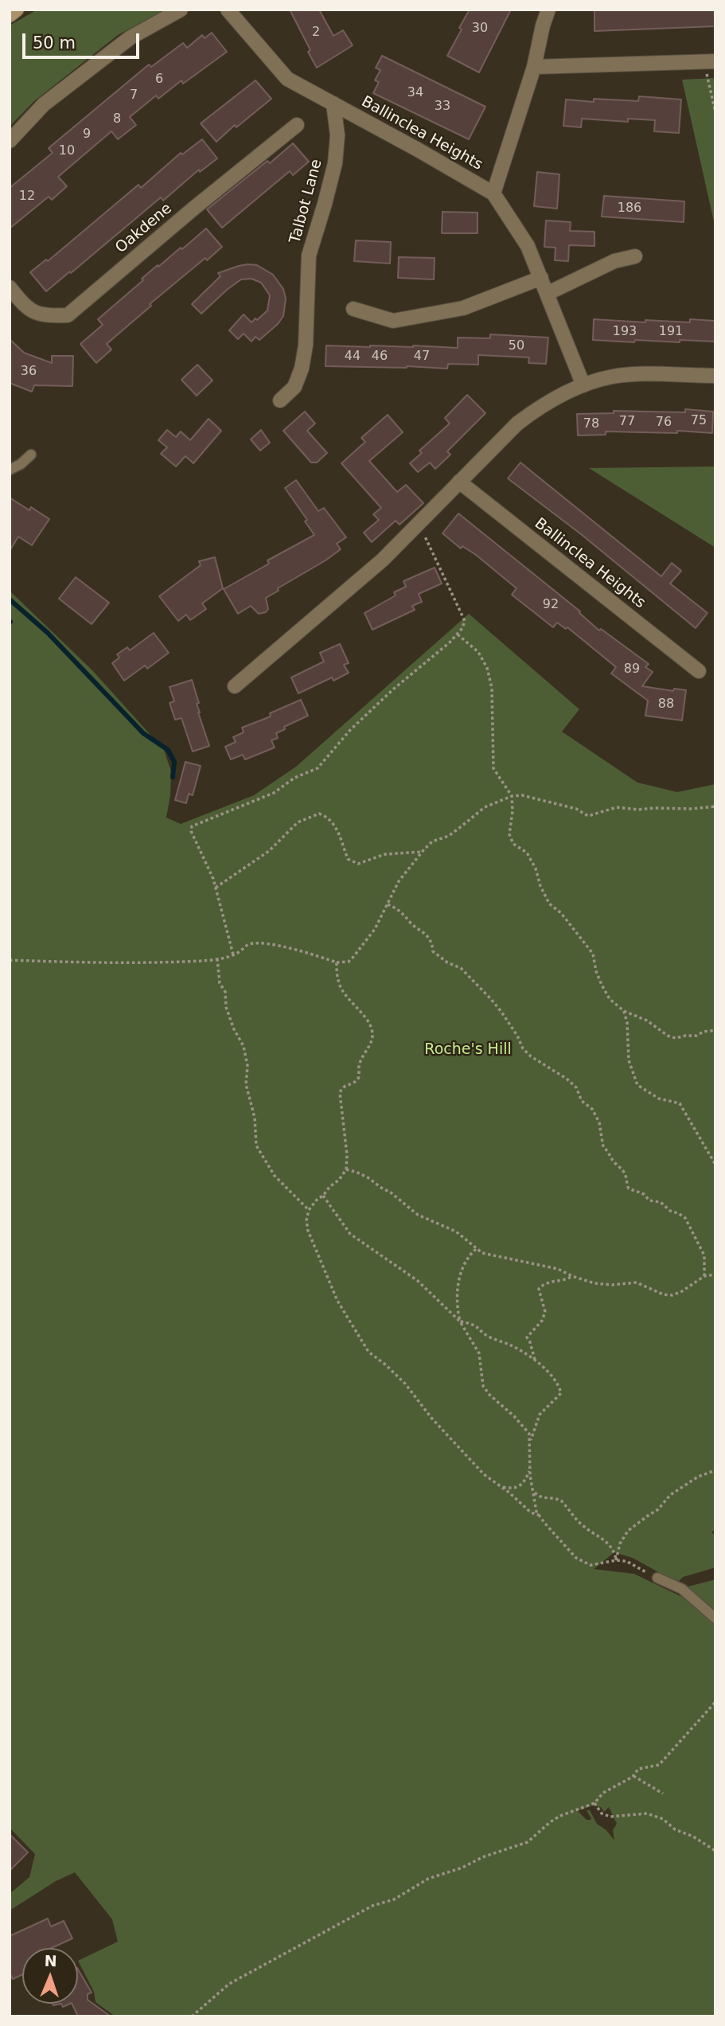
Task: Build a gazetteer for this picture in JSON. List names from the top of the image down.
{
  "streets": {
    "street": ["Ballinclea Heights", "Talbot Lane", "Oakdene"]
  },
  "crossings": [
    ["Ballinclea Heights", "Talbot Lane"]
  ],
  "parks": ["Roche's Hill"],
  "house_numbers": [
    "30",
    "2",
    "6",
    "34",
    "7",
    "33",
    "8",
    "9",
    "10",
    "12",
    "186",
    "193",
    "191",
    "50",
    "44",
    "46",
    "47",
    "36",
    "75",
    "77",
    "76",
    "78",
    "92",
    "89",
    "88"
  ],
  "scale_bar": "50 m",
  "north": "top"
}
